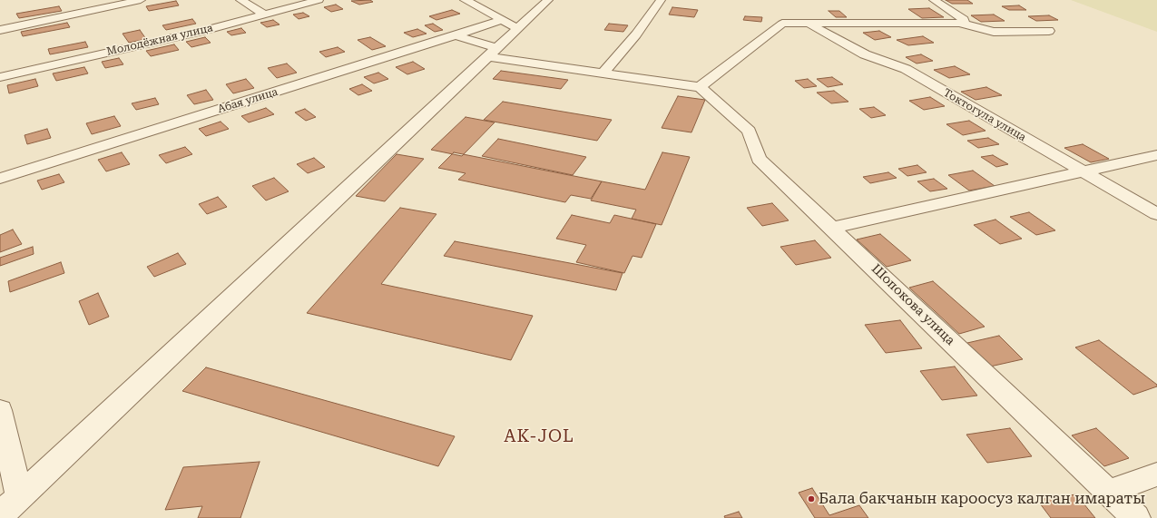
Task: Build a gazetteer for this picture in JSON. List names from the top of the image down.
{
  "streets": {
    "street": [
      "Молодёжная улица",
      "Абая улица",
      "Токтогула улица",
      "Шопокова улица"
    ]
  },
  "districts": ["AK-JOL"],
  "places": ["Бала бакчанын кароосуз калган имараты"]
}
